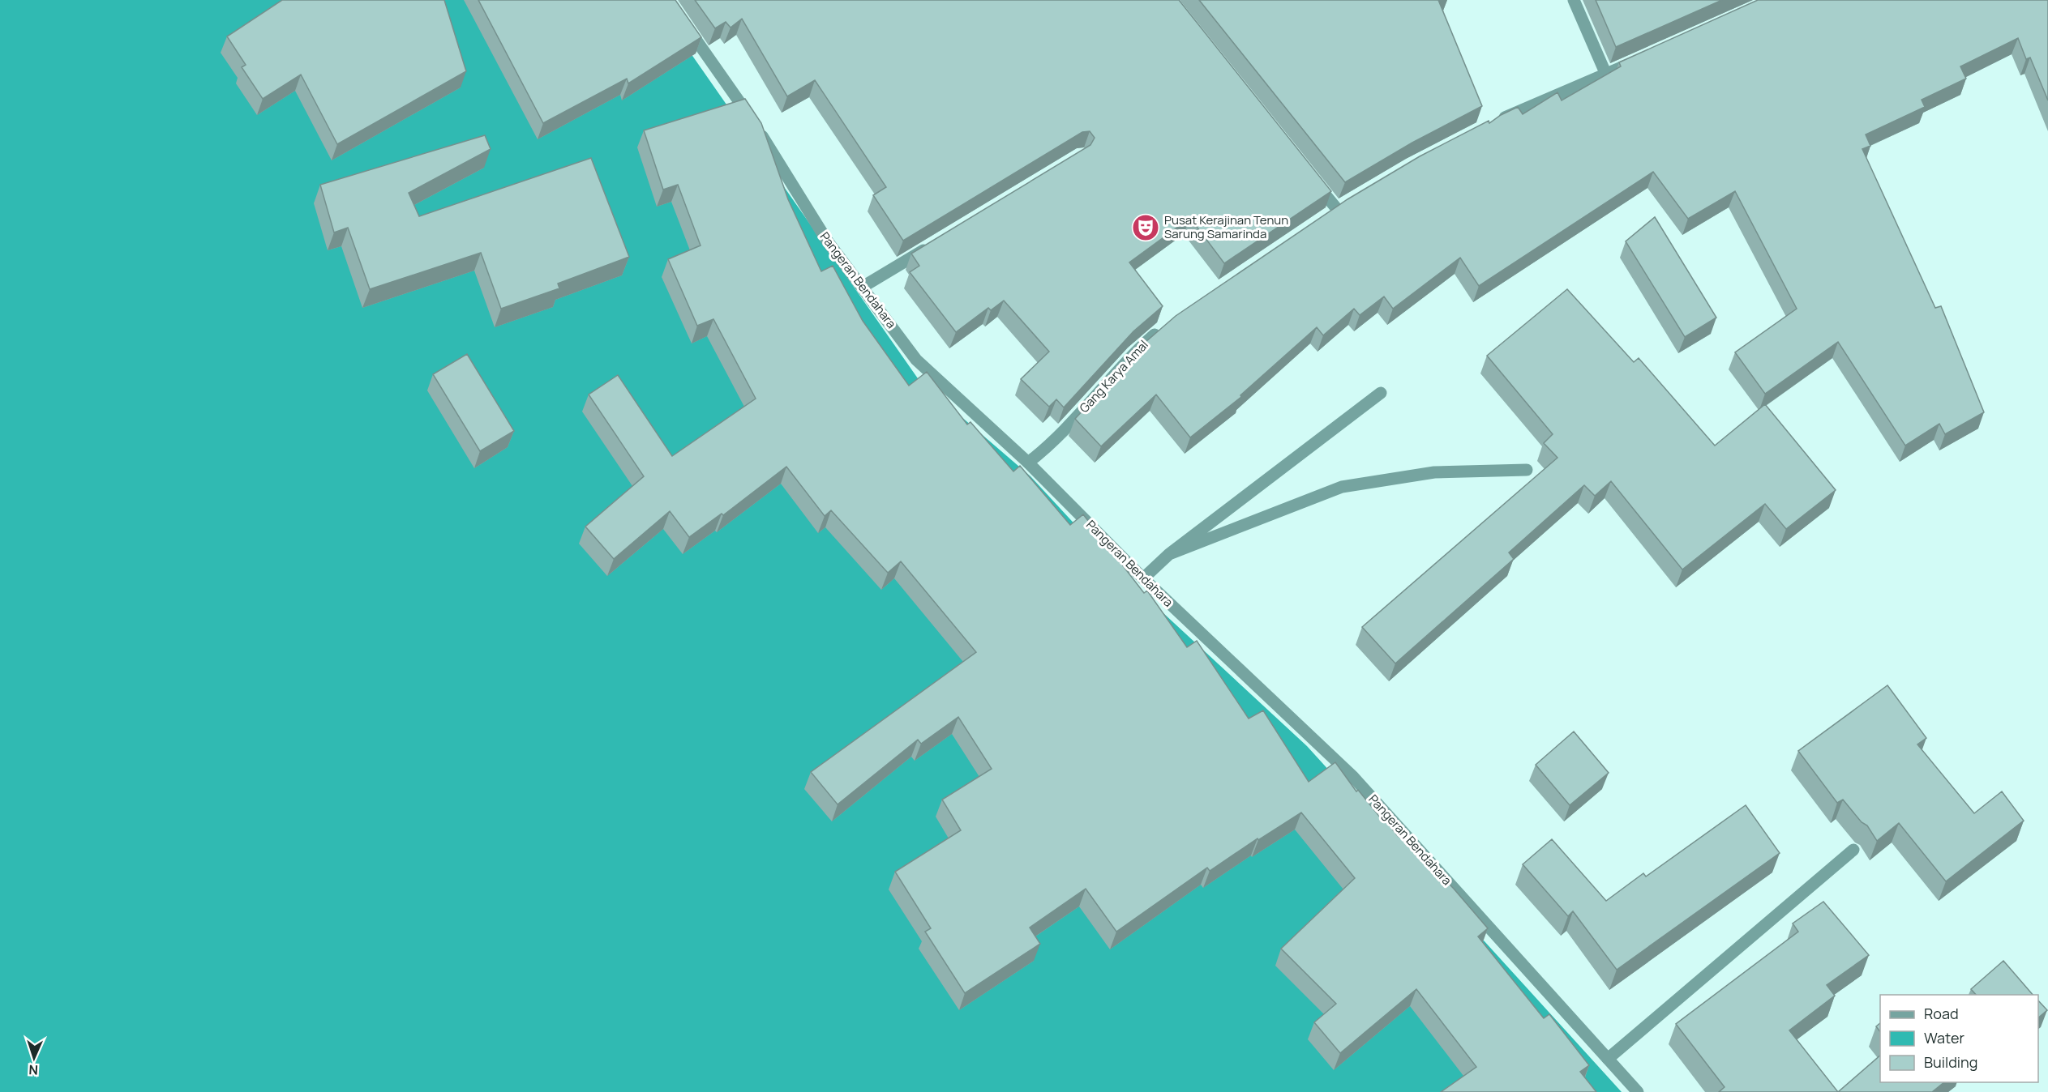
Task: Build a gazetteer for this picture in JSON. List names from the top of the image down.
{
  "streets": {
    "street": ["Pangeran Bendahara", "Gang Karya Amal"]
  },
  "crossings": [
    ["Pangeran Bendahara", "Gang Karya Amal"]
  ],
  "places": {
    "theatre": ["Pusat Kerajinan Tenun Sarung Samarinda"]
  },
  "legend": ["Road", "Water", "Building"],
  "north": "bottom"
}
